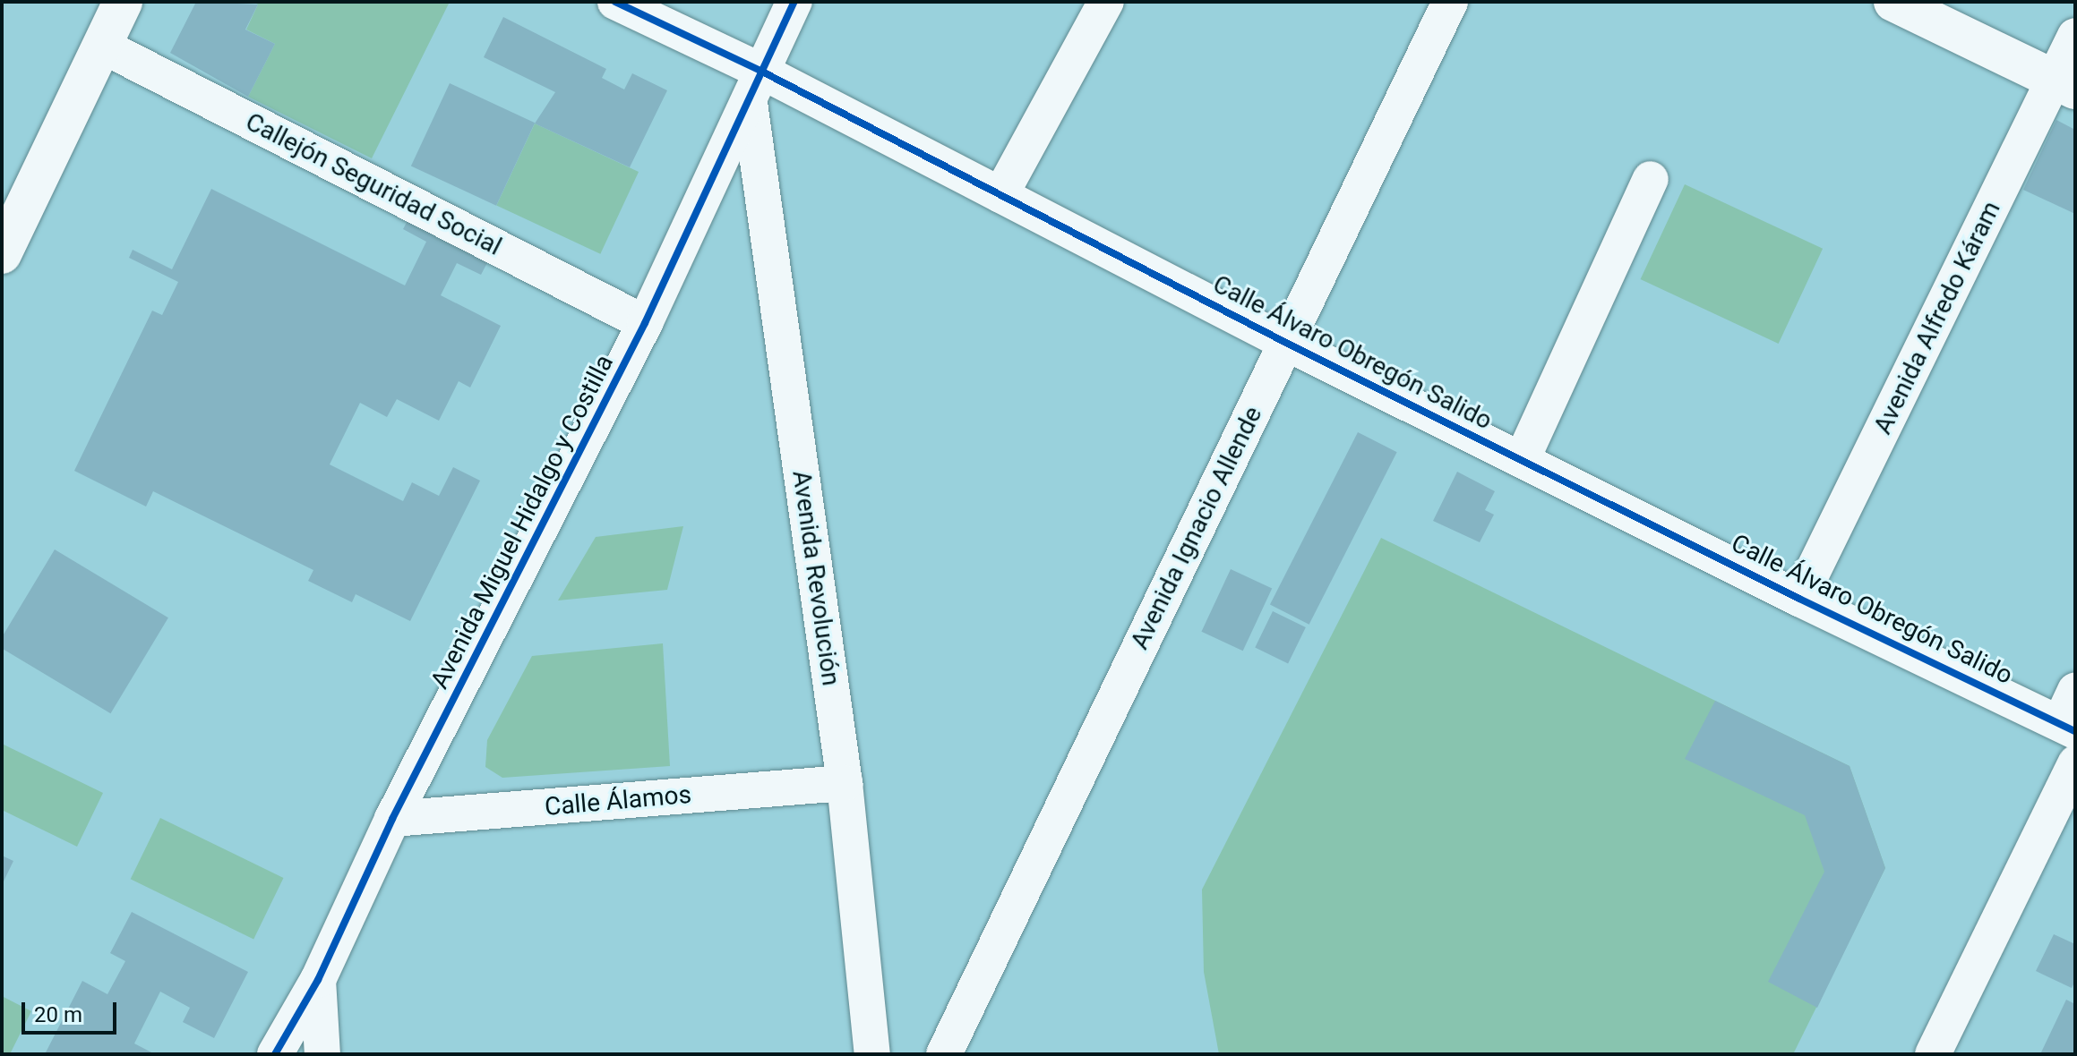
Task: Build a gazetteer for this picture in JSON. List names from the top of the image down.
{
  "streets": {
    "street": [
      "Callejón Seguridad Social",
      "Avenida Alfredo Káram",
      "Calle Álvaro Obregón Salido",
      "Avenida Miguel Hidalgo y Costilla",
      "Avenida Ignacio Allende",
      "Avenida Revolución",
      "Calle Álamos"
    ]
  },
  "crossings": [
    ["Callejón Seguridad Social", "Avenida Miguel Hidalgo y Costilla"],
    ["Avenida Alfredo Káram", "Calle Álvaro Obregón Salido"],
    ["Calle Álvaro Obregón Salido", "Avenida Miguel Hidalgo y Costilla"],
    ["Calle Álvaro Obregón Salido", "Avenida Ignacio Allende"],
    ["Calle Álvaro Obregón Salido", "Avenida Revolución"],
    ["Avenida Miguel Hidalgo y Costilla", "Avenida Revolución"],
    ["Avenida Miguel Hidalgo y Costilla", "Calle Álamos"],
    ["Avenida Revolución", "Calle Álamos"]
  ],
  "scale_bar": "20 m"
}
